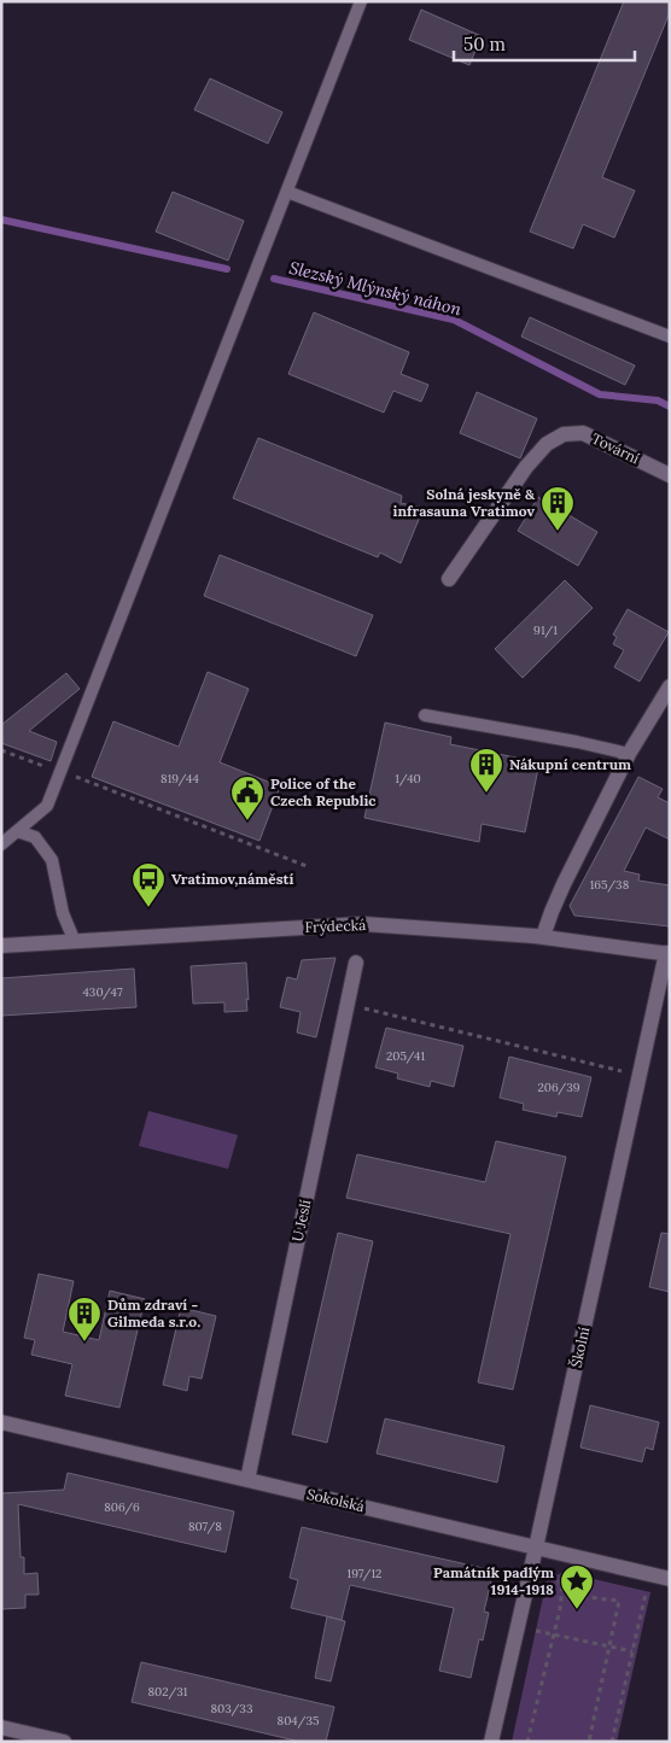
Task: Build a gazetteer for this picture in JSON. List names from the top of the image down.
{
  "streets": {
    "street": [
      "Tovární",
      "Frýdecká",
      "U Jeslí",
      "Školní",
      "Sokolská"
    ]
  },
  "crossings": [
    ["Frýdecká", "Školní"],
    ["U Jeslí", "Sokolská"],
    ["Školní", "Sokolská"]
  ],
  "water": ["Slezský Mlýnský náhon"],
  "places": {
    "building": ["Solná jeskyně & infrasauna Vratimov", "Nákupní centrum", "Dům zdraví - Gilmeda s.r.o."],
    "public building": ["Police of the Czech Republic"],
    "bus stop": ["Vratimov,náměstí"],
    "place": ["Památník padlým 1914-1918"]
  },
  "house_numbers": [
    "91/1",
    "819/44",
    "1/40",
    "165/38",
    "430/47",
    "205/41",
    "206/39",
    "806/6",
    "807/8",
    "197/12",
    "802/31",
    "803/33",
    "804/35"
  ],
  "scale_bar": "50 m"
}
